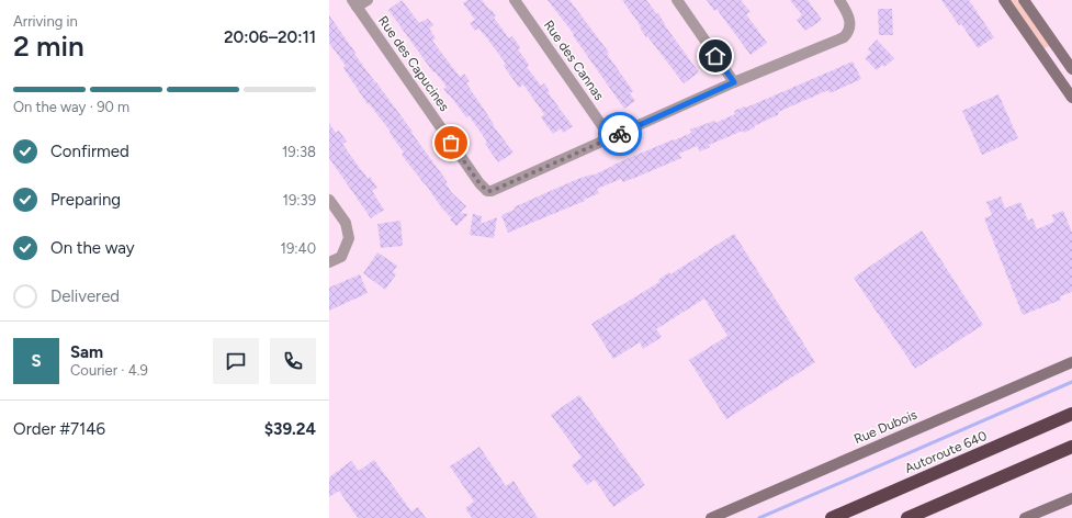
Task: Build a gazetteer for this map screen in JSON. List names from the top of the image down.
{
  "streets": {
    "highway": ["Autoroute 640"],
    "street": ["Rue des Cannas", "Rue des Capucines", "Rue Dubois"]
  },
  "crossings": [
    ["Rue des Cannas", "Rue des Capucines"]
  ],
  "page": {
    "heading": ["2 min", "Arriving in", "20:06–20:11"],
    "panel": [
      "Sam",
      "Courier · 4.9",
      "Order #7146",
      "$39.24"
    ],
    "bar": "On the way · 90 m",
    "list": [
      ["Confirmed", "19:38"],
      ["Preparing", "19:39"],
      ["On the way", "19:40"],
      "Delivered"
    ],
    "round": "S"
  }
}
